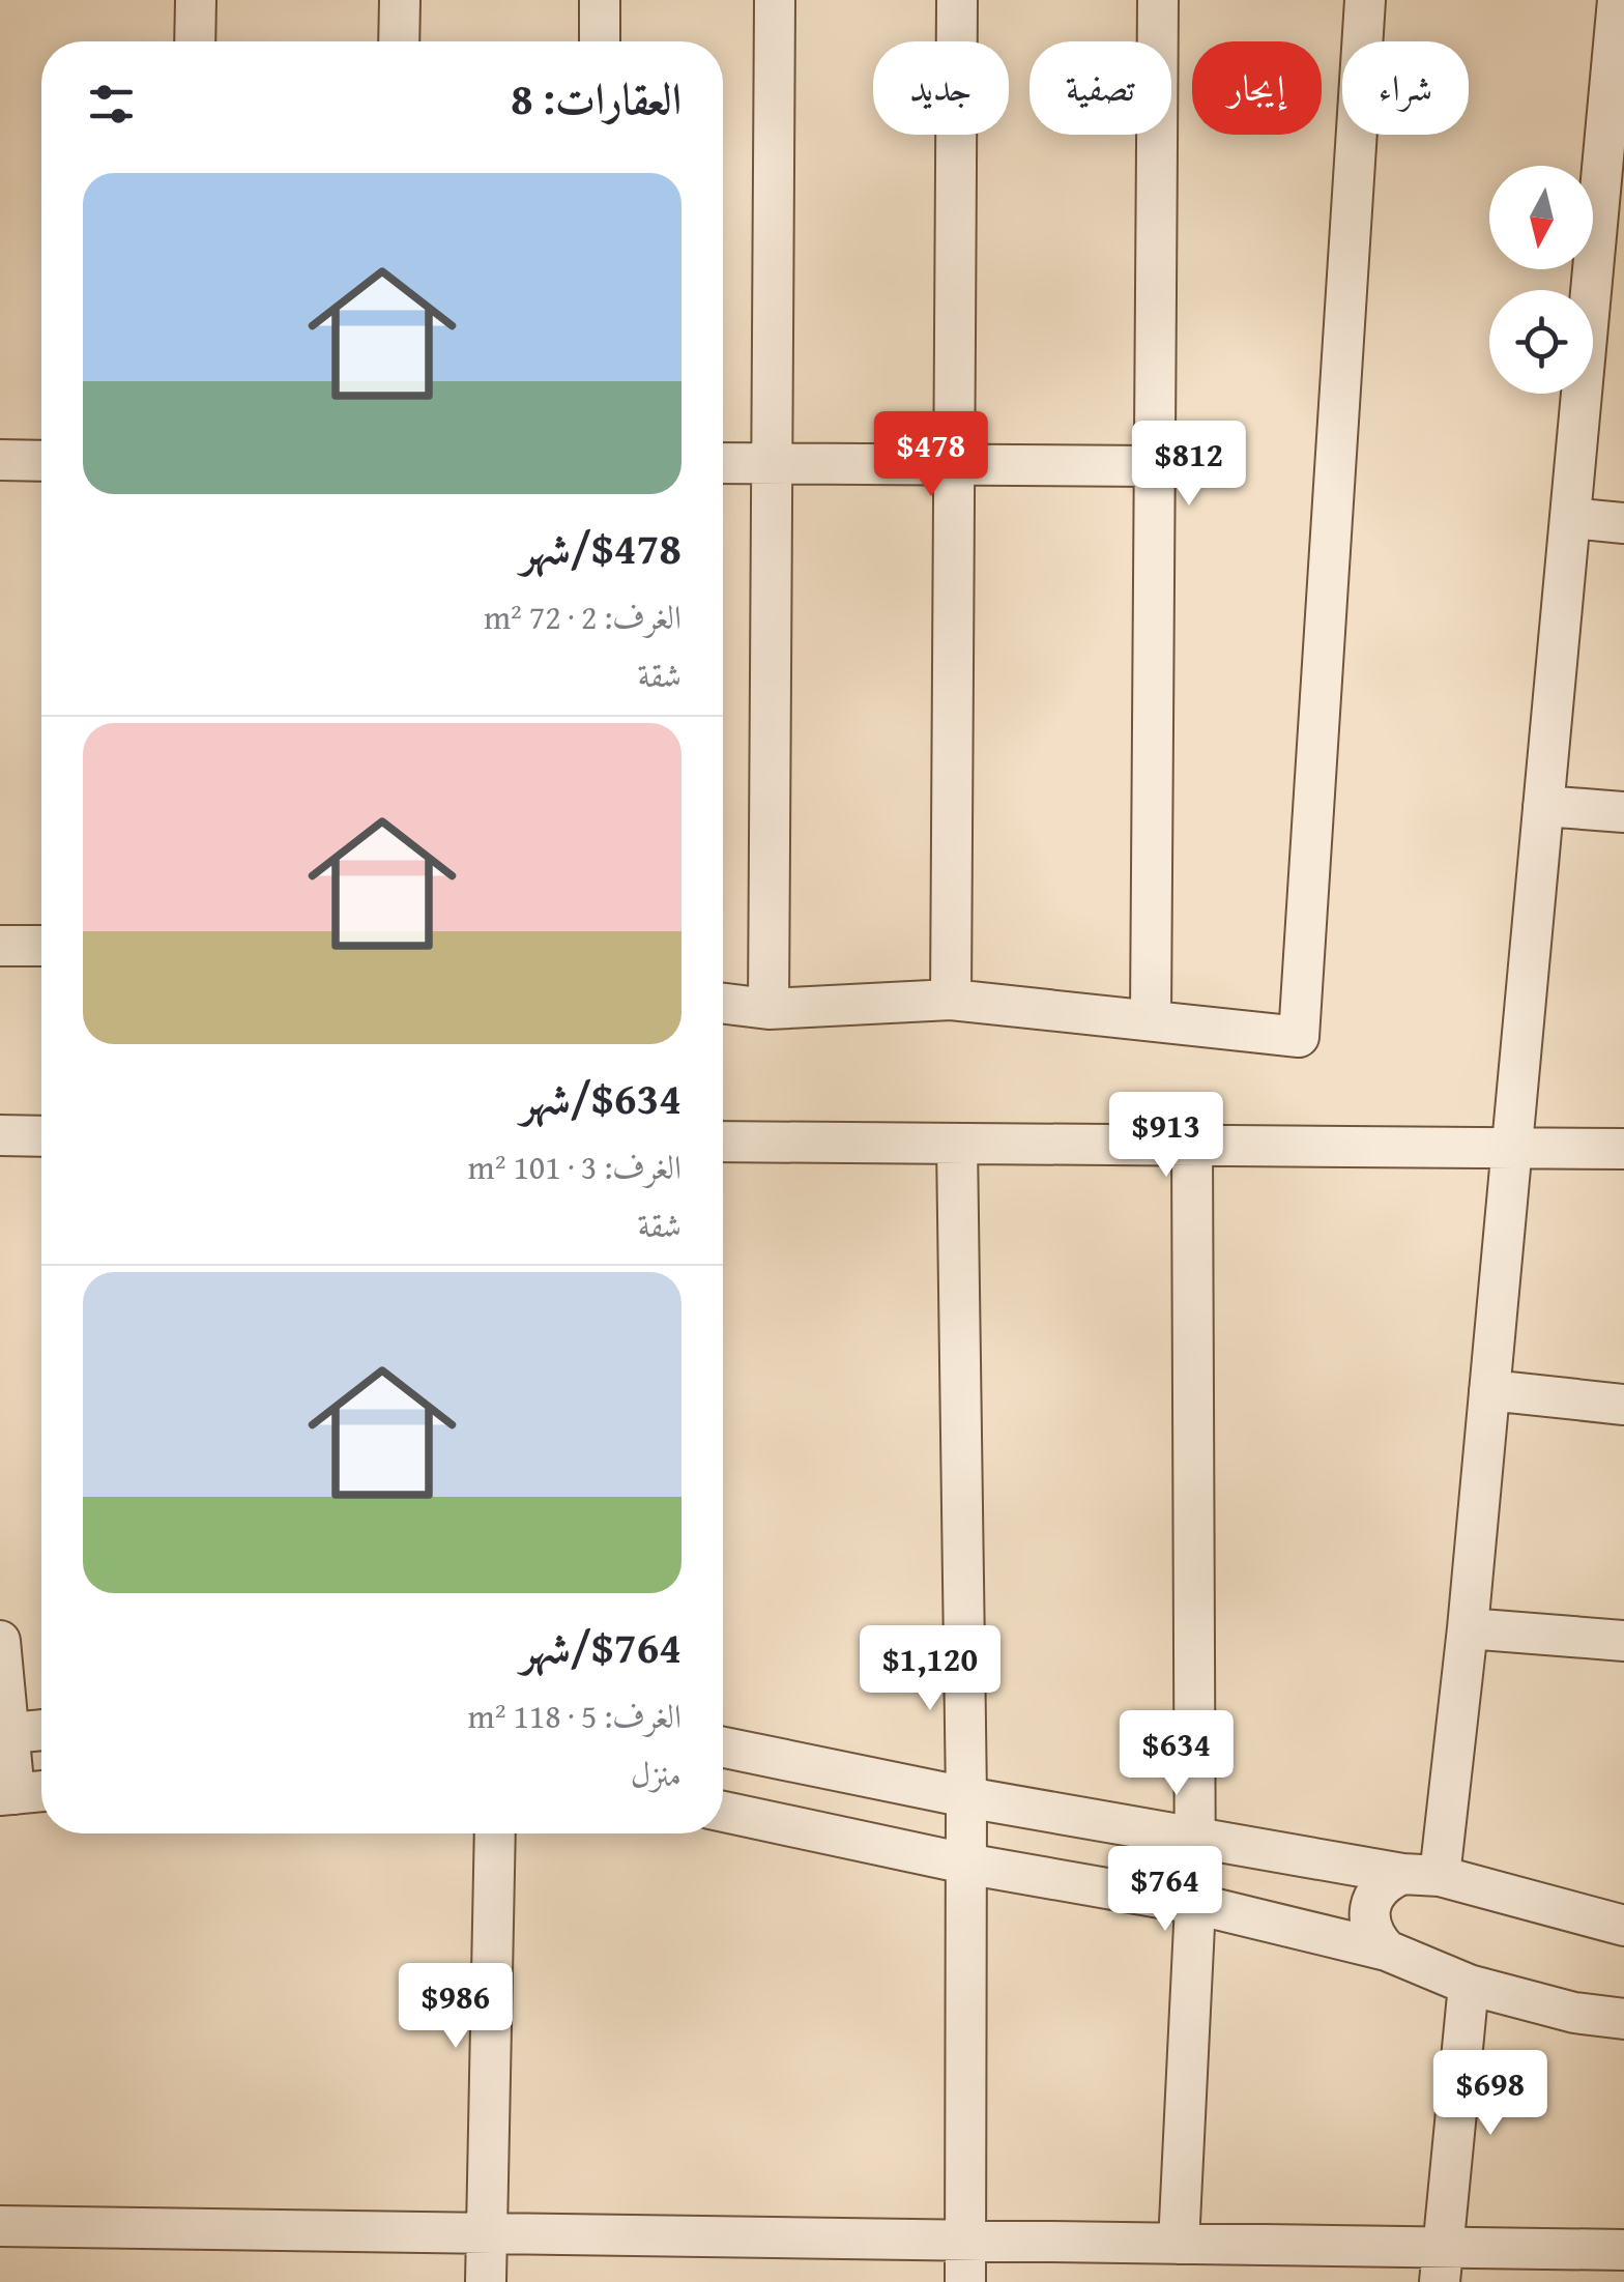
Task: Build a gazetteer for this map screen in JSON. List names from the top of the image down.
{
  "north": "bottom",
  "page": {
    "chip": [
      "شراء",
      "إيجار",
      "تصفية",
      "جديد"
    ],
    "heading": "العقارات: 8",
    "list": [
      {
        "name": "$478/شهر",
        "note": "الغرف: 2 · 72 m² · شقة"
      },
      {
        "name": "$634/شهر",
        "note": "الغرف: 3 · 101 m² · شقة"
      },
      {
        "name": "$764/شهر",
        "note": "الغرف: 5 · 118 m² · منزل"
      }
    ],
    "price": [
      "$478",
      "$812",
      "$913",
      "$1,120",
      "$634",
      "$764",
      "$986",
      "$698"
    ]
  }
}
